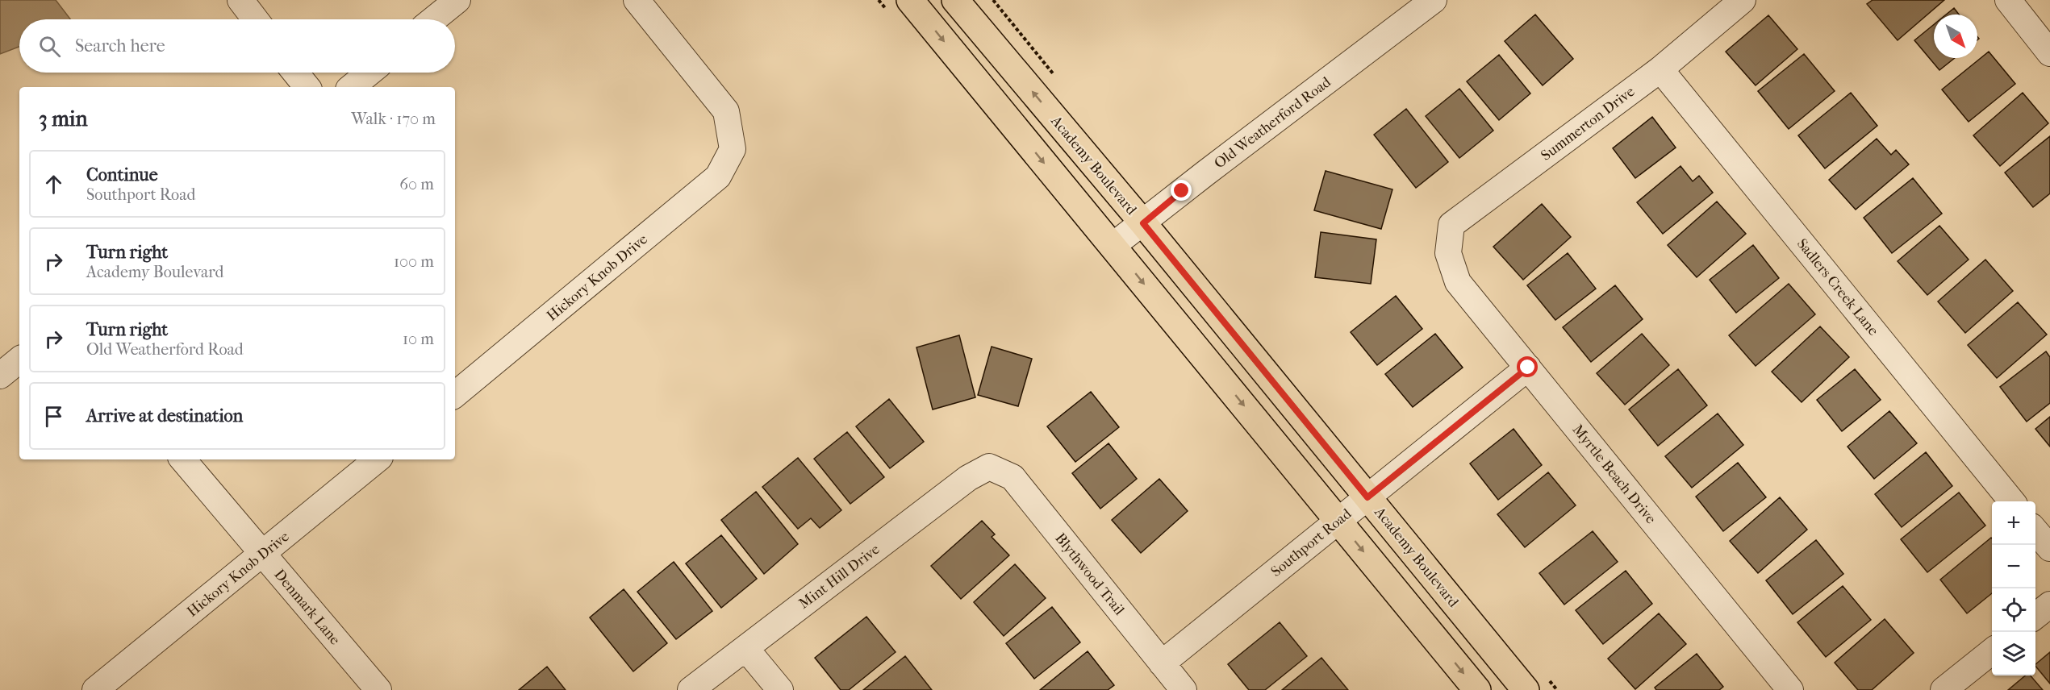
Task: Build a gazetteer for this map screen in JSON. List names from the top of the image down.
{
  "streets": {
    "main road": ["Academy Boulevard"],
    "street": [
      "Old Weatherford Road",
      "Summerton Drive",
      "Hickory Knob Drive",
      "Sadlers Creek Lane",
      "Myrtle Beach Drive",
      "Southport Road",
      "Blythwood Trail",
      "Mint Hill Drive",
      "Denmark Lane"
    ]
  },
  "crossings": [
    ["Old Weatherford Road", "Academy Boulevard"],
    ["Summerton Drive", "Sadlers Creek Lane"],
    ["Summerton Drive", "Myrtle Beach Drive"],
    ["Academy Boulevard", "Southport Road"],
    ["Hickory Knob Drive", "Denmark Lane"],
    ["Myrtle Beach Drive", "Southport Road"],
    ["Southport Road", "Blythwood Trail"],
    ["Blythwood Trail", "Mint Hill Drive"]
  ],
  "north": "bottom right",
  "page": {
    "search": "Search here",
    "heading": ["3 min", "Walk · 170 m"],
    "list": [
      ["Continue", "Southport Road", "60 m"],
      ["Turn right", "Academy Boulevard", "100 m"],
      ["Turn right", "Old Weatherford Road", "10 m"],
      "Arrive at destination"
    ],
    "map_buttons": ["+", "−"]
  }
}
